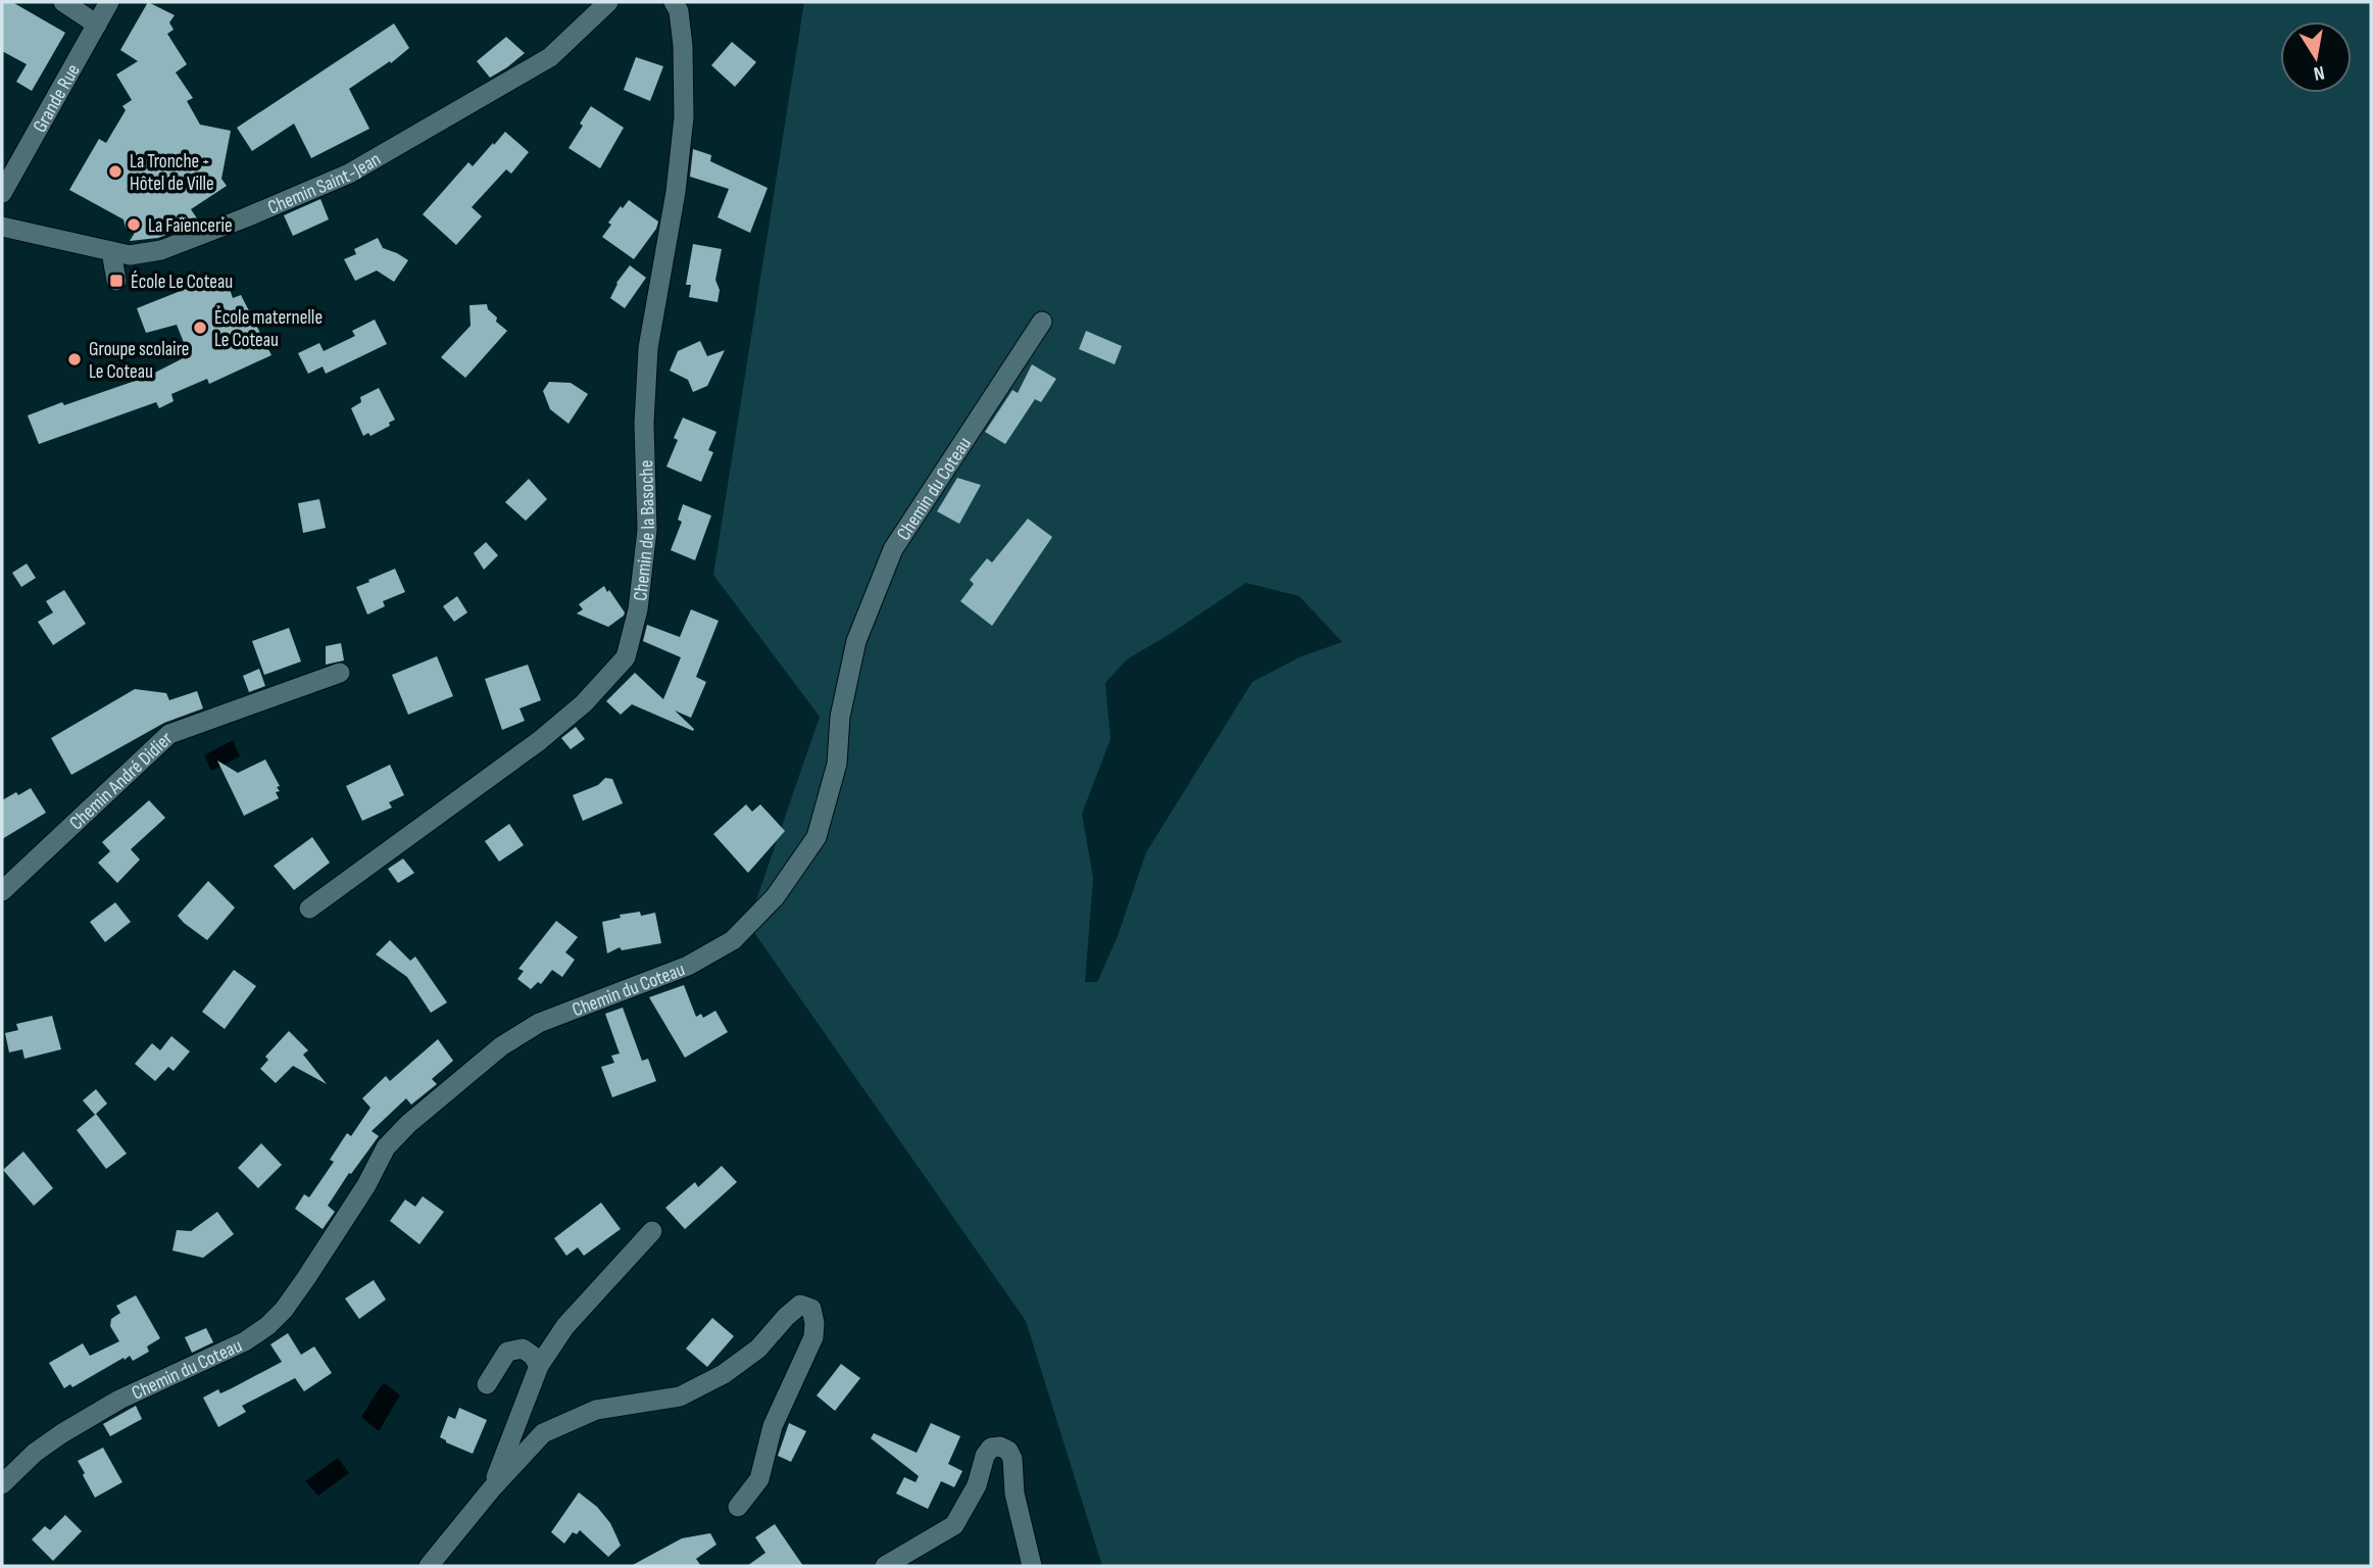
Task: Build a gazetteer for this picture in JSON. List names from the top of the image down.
{
  "streets": {
    "street": [
      "Grande Rue",
      "Chemin Saint-Jean",
      "Chemin du Coteau",
      "Chemin de la Basoche",
      "Chemin André Didier"
    ]
  },
  "places": {
    "other": [
      "La Tronche - Hôtel de Ville",
      "La Faïencerie",
      "École maternelle Le Coteau",
      "Groupe scolaire Le Coteau"
    ],
    "transit": ["École Le Coteau"]
  },
  "north": "bottom"
}
